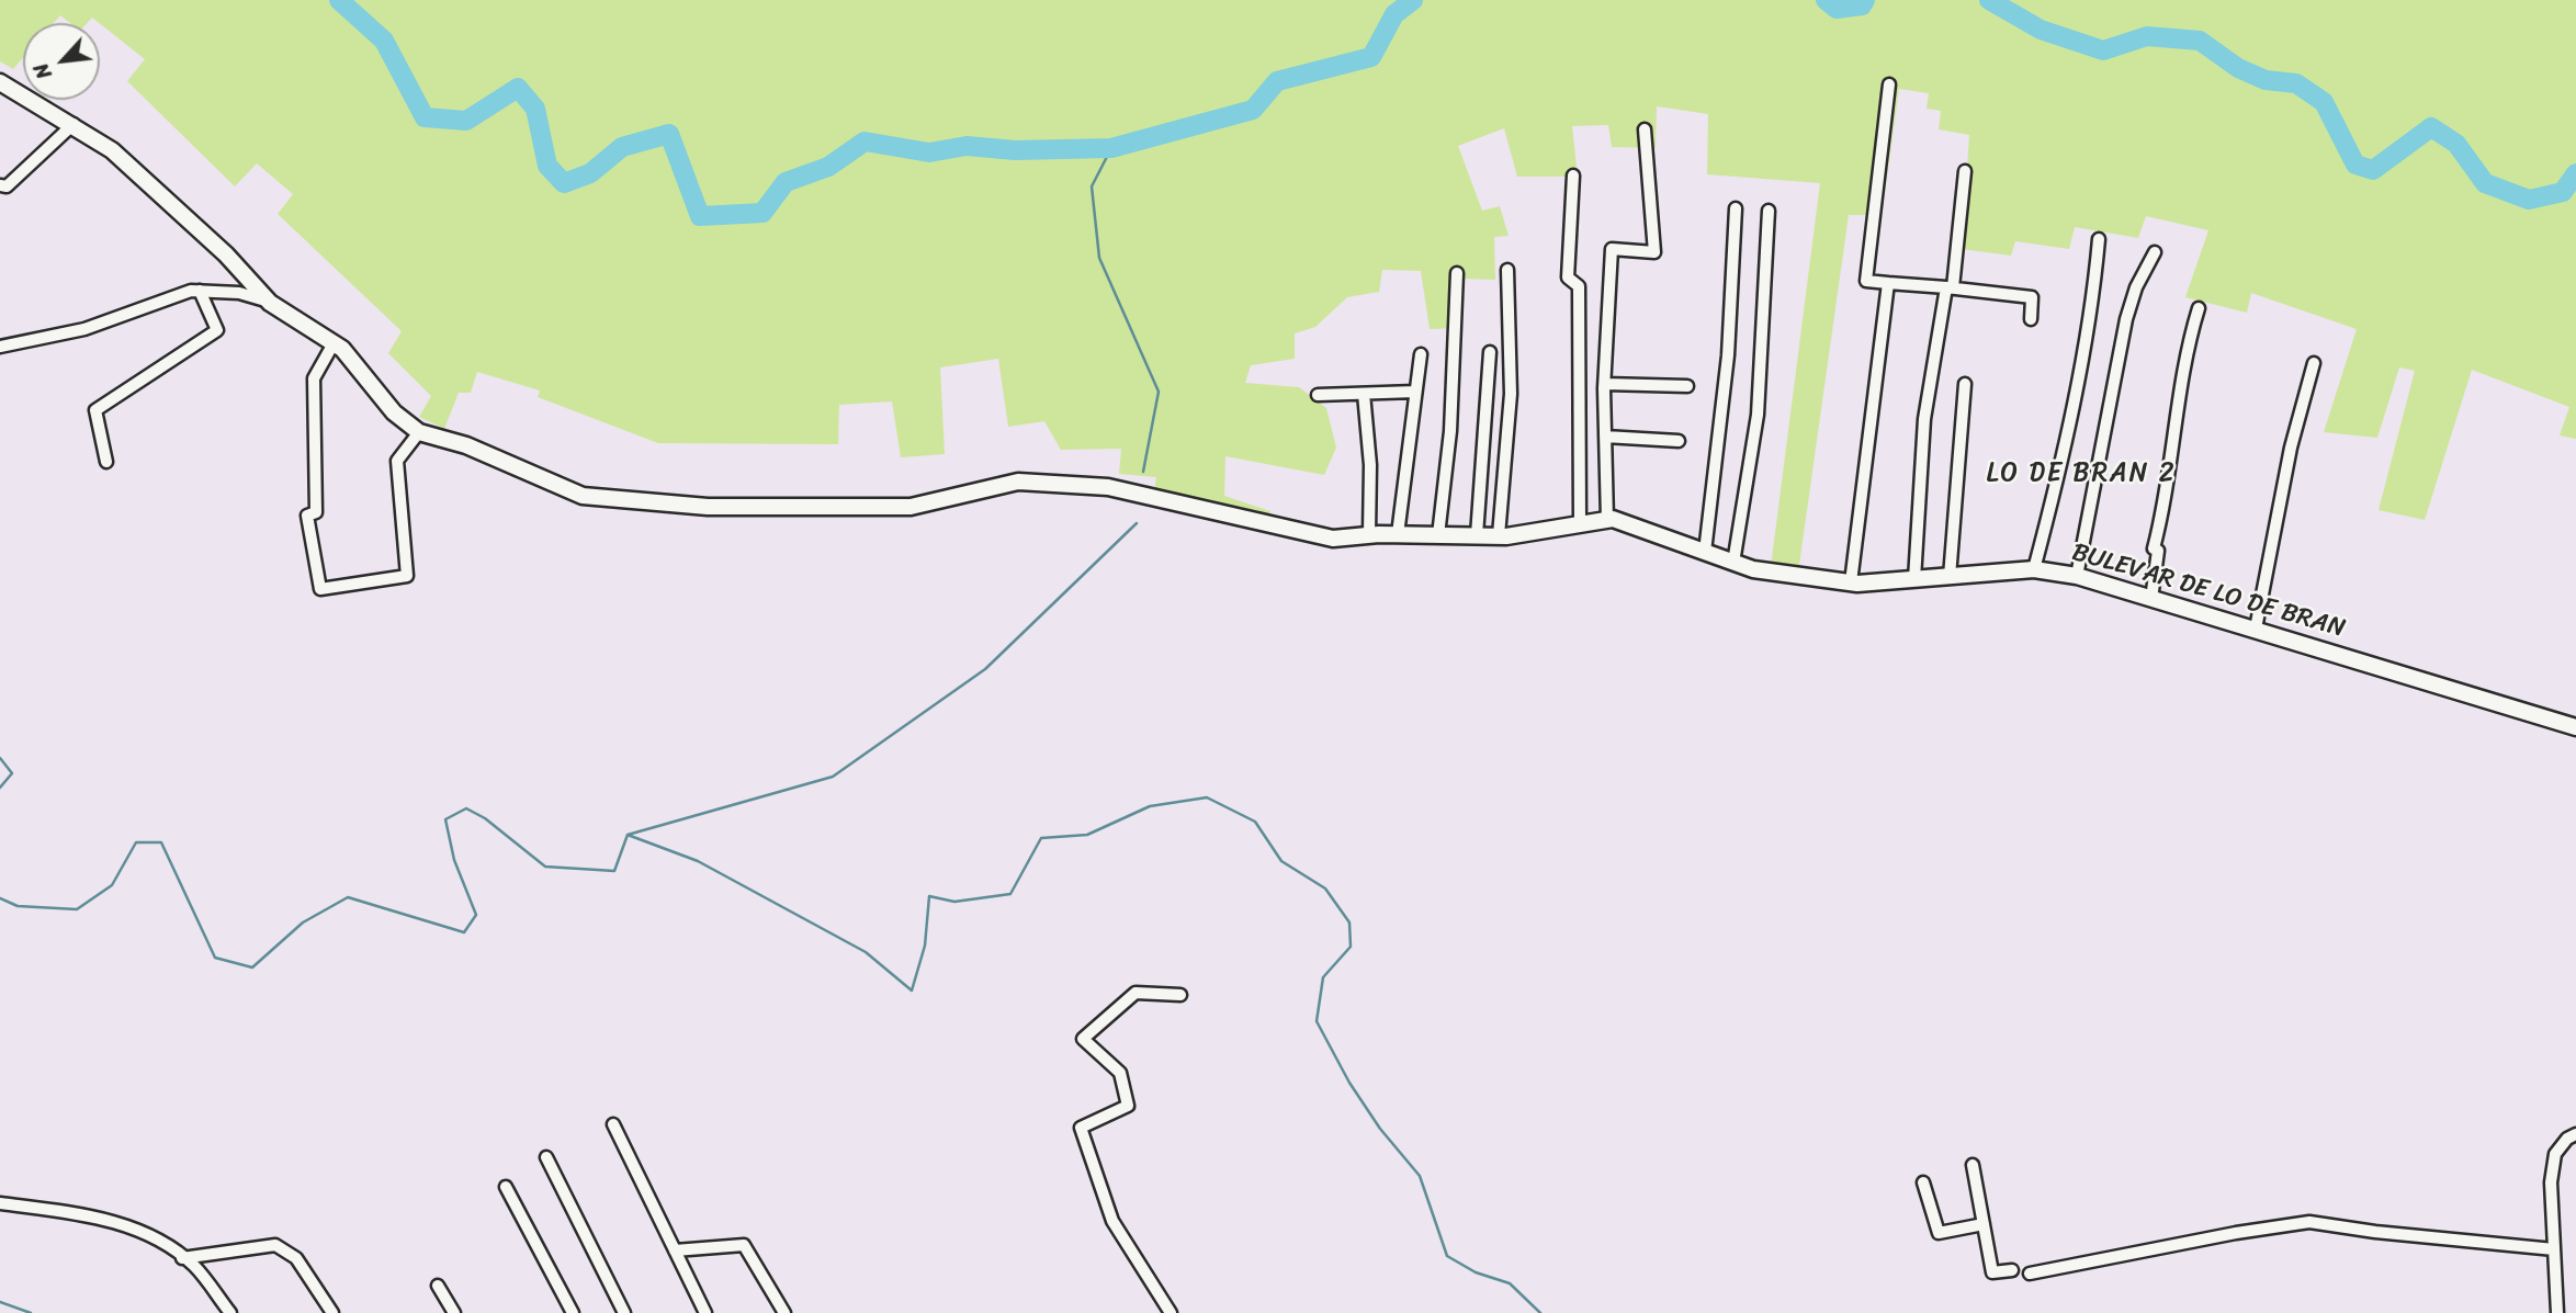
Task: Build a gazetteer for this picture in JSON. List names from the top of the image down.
{
  "streets": {
    "street": ["BULEVAR DE LO DE BRAN"]
  },
  "districts": ["LO DE BRAN 2"],
  "north": "bottom left"
}
